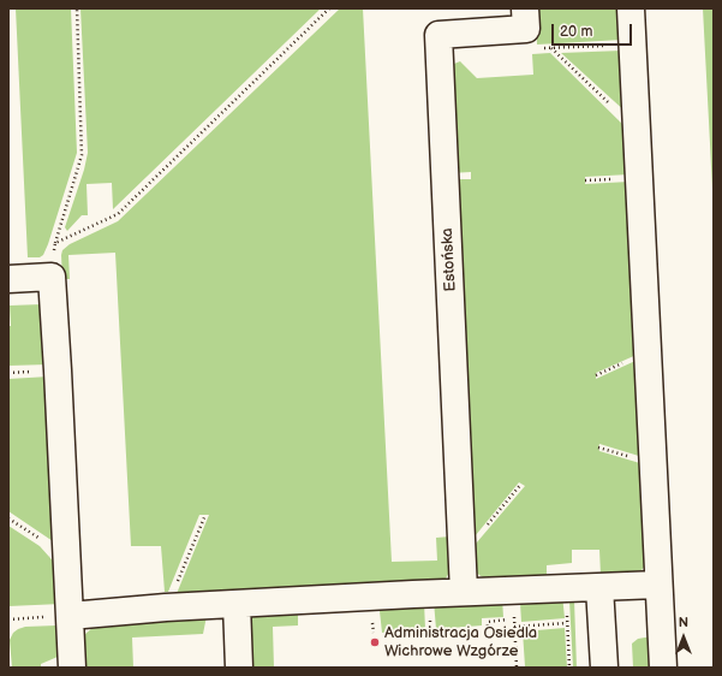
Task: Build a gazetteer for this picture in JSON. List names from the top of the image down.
{
  "streets": {
    "street": ["Estońska"]
  },
  "places": ["Administracja Osiedla Wichrowe Wzgórze"],
  "scale_bar": "20 m",
  "north": "top"
}
